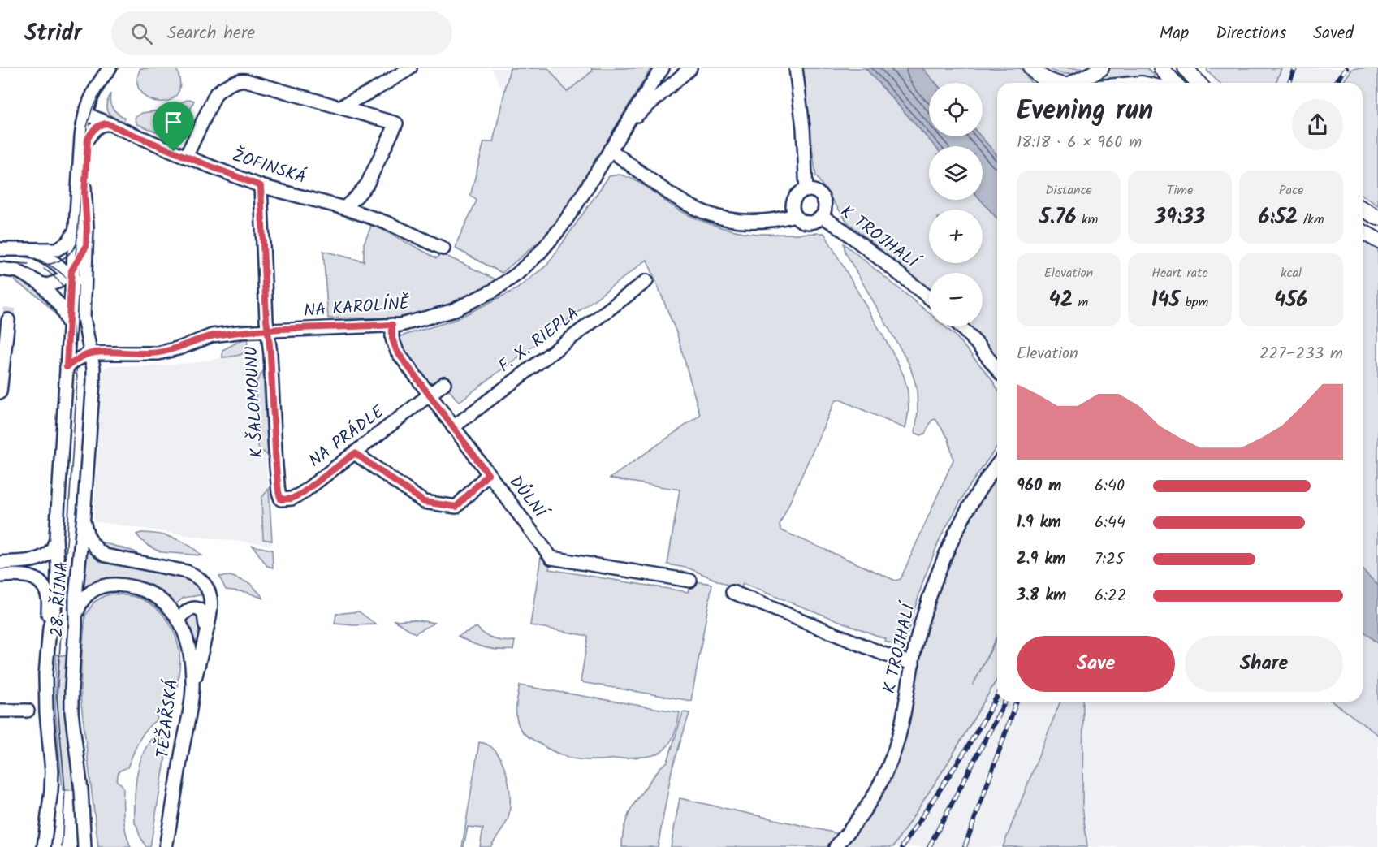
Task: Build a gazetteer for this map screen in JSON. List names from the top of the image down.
{
  "streets": {
    "street": [
      "ŽOFINSKÁ",
      "K TROJHALÍ",
      "NA KAROLÍNĚ",
      "F. X. RIEPLA",
      "K ŠALOMOUNU",
      "NA PRÁDLE",
      "DŮLNÍ",
      "28. ŘÍJNA",
      "TĚŽAŘSKÁ"
    ]
  },
  "crossings": [
    ["ŽOFINSKÁ", "K ŠALOMOUNU"],
    ["ŽOFINSKÁ", "28. ŘÍJNA"],
    ["NA KAROLÍNĚ", "K ŠALOMOUNU"],
    ["NA KAROLÍNĚ", "28. ŘÍJNA"],
    ["K ŠALOMOUNU", "NA PRÁDLE"],
    ["28. ŘÍJNA", "TĚŽAŘSKÁ"]
  ],
  "page": {
    "header": "Stridr",
    "search": "Search here",
    "nav": ["Map", "Directions", "Saved"],
    "map_buttons": ["+", "−"],
    "heading": ["Evening run", "18:18 · 6 × 960 m"],
    "stats": [
      ["Distance", "5.76 km"],
      ["Time", "39:33"],
      ["Pace", "6:52 /km"],
      ["Elevation", "42 m"],
      ["Heart rate", "145 bpm"],
      ["kcal", "456"]
    ],
    "chart": ["Elevation", "227–233 m"],
    "list": [
      {
        "name": "960 m",
        "note": "6:40"
      },
      {
        "name": "1.9 km",
        "note": "6:44"
      },
      {
        "name": "2.9 km",
        "note": "7:25"
      },
      {
        "name": "3.8 km",
        "note": "6:22"
      }
    ],
    "buttons": ["Save", "Share"]
  }
}
